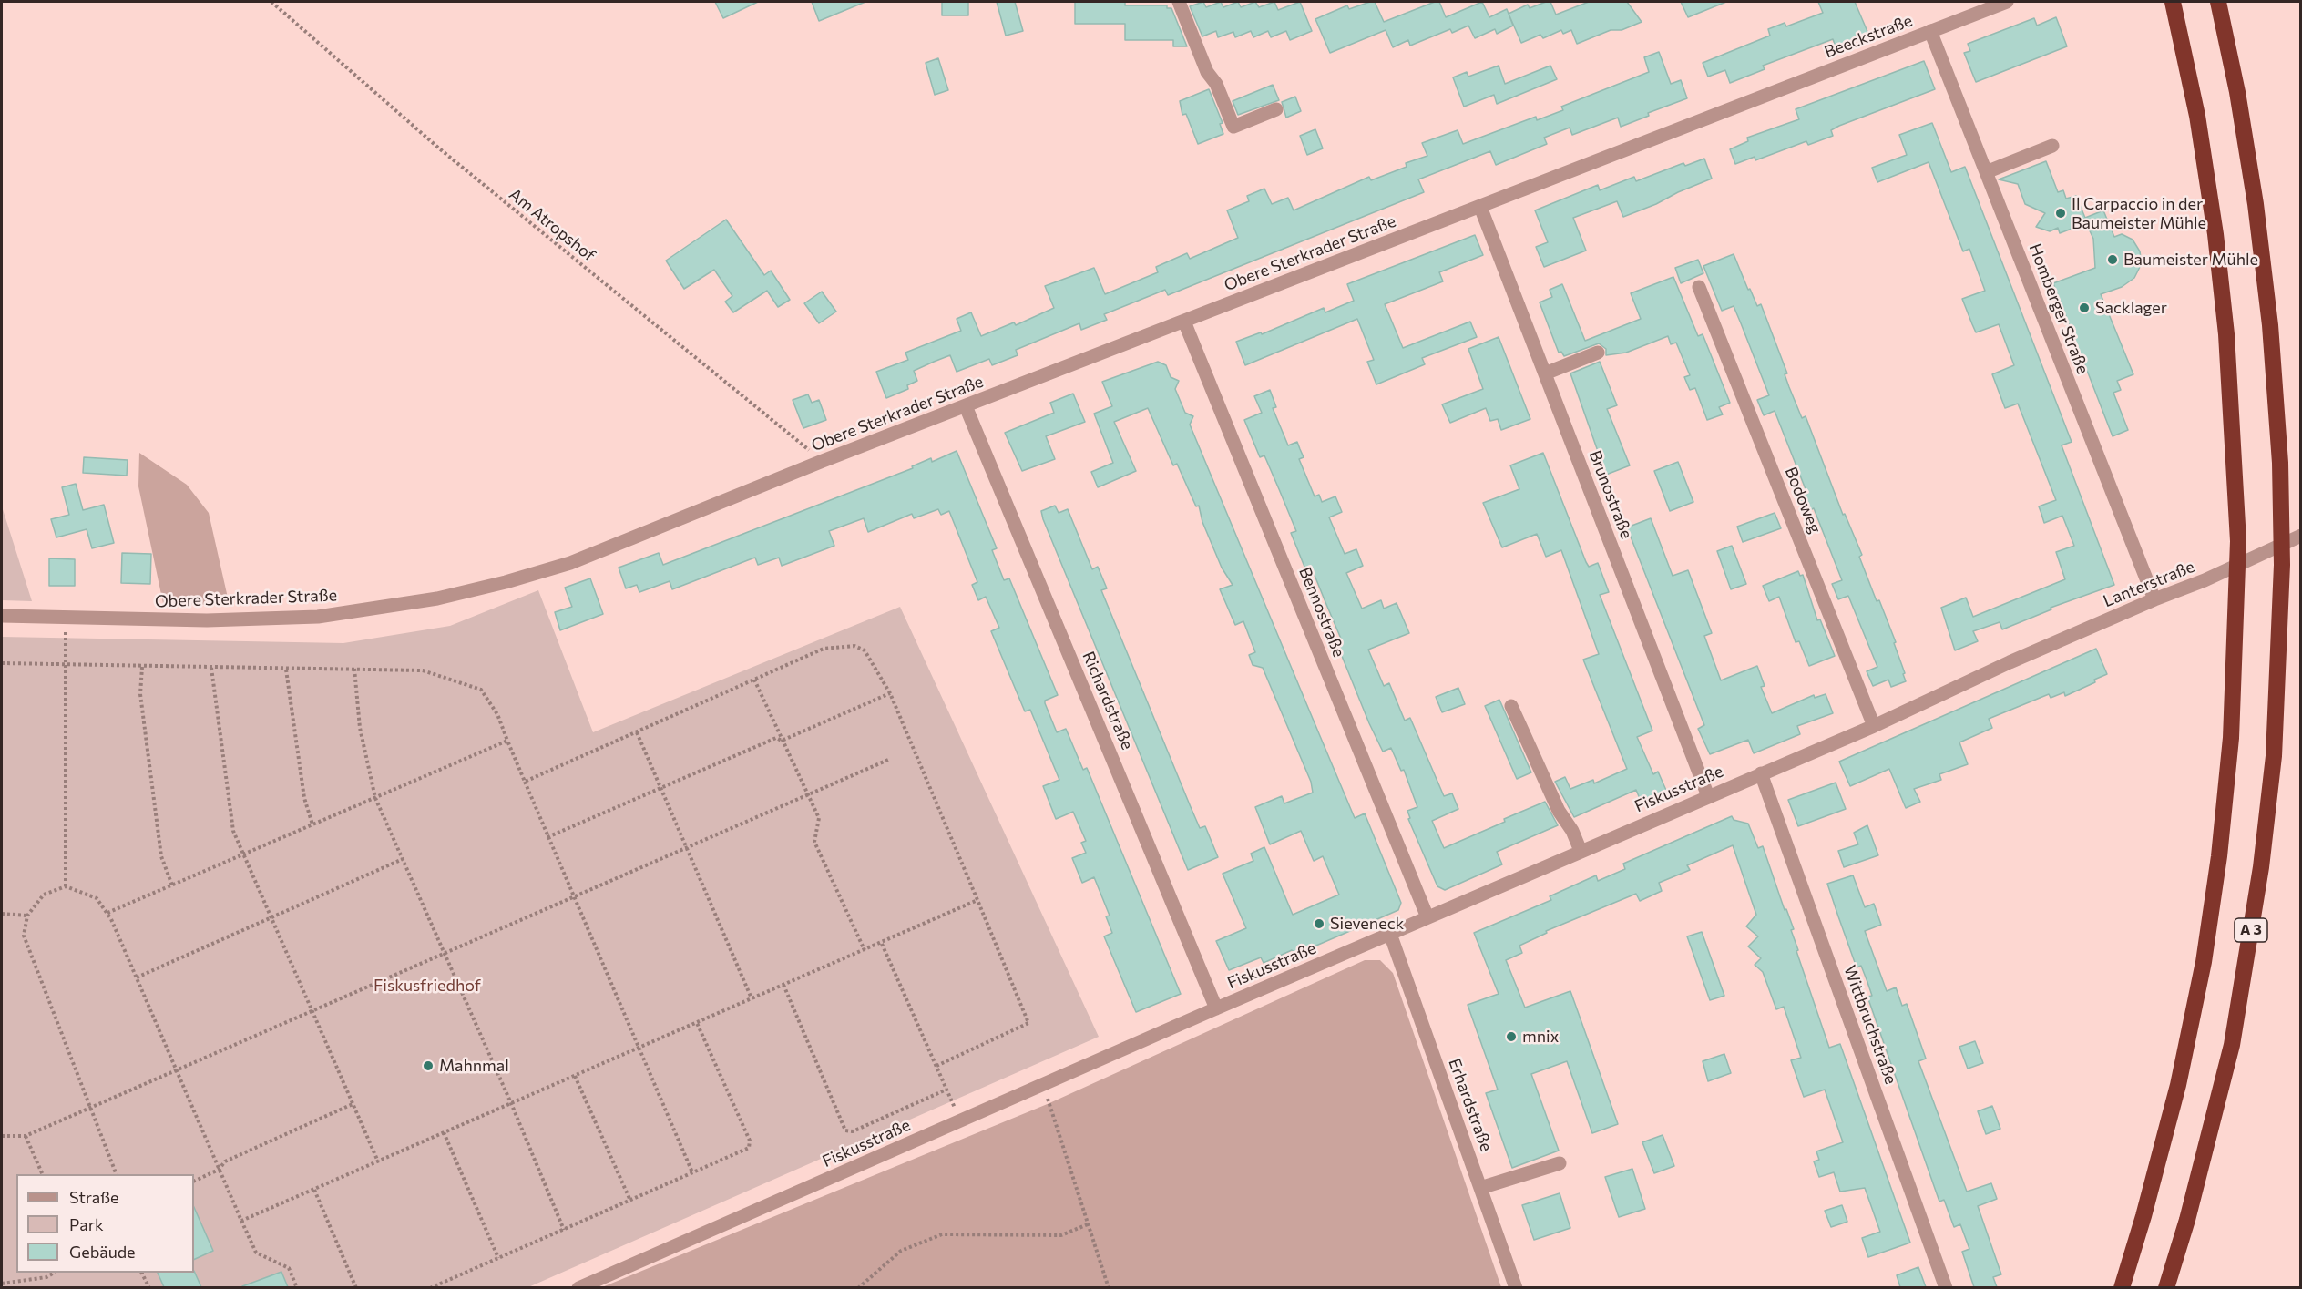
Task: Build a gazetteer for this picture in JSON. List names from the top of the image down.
{
  "streets": {
    "highway": ["A 3"],
    "street": [
      "Beeckstraße",
      "Obere Sterkrader Straße",
      "Homberger Straße",
      "Brunostraße",
      "Bodoweg",
      "Lanterstraße",
      "Bennostraße",
      "Richardstraße",
      "Fiskusstraße",
      "Wittbruchstraße",
      "Erhardstraße"
    ],
    "path": ["Am Atropshof"]
  },
  "crossings": [
    ["Beeckstraße", "Obere Sterkrader Straße"],
    ["Beeckstraße", "Homberger Straße"],
    ["Am Atropshof", "Obere Sterkrader Straße"],
    ["Obere Sterkrader Straße", "Brunostraße"],
    ["Obere Sterkrader Straße", "Bennostraße"],
    ["Obere Sterkrader Straße", "Richardstraße"],
    ["Homberger Straße", "Lanterstraße"],
    ["Brunostraße", "Fiskusstraße"],
    ["Bodoweg", "Fiskusstraße"],
    ["Lanterstraße", "Fiskusstraße"],
    ["Bennostraße", "Fiskusstraße"],
    ["Richardstraße", "Fiskusstraße"],
    ["Fiskusstraße", "Wittbruchstraße"],
    ["Fiskusstraße", "Erhardstraße"]
  ],
  "parks": ["Fiskusfriedhof"],
  "places": [
    "Il Carpaccio in der Baumeister Mühle",
    "Baumeister Mühle",
    "Sacklager",
    "Sieveneck",
    "mnix",
    "Mahnmal"
  ],
  "legend": ["Straße", "Park", "Gebäude"]
}
